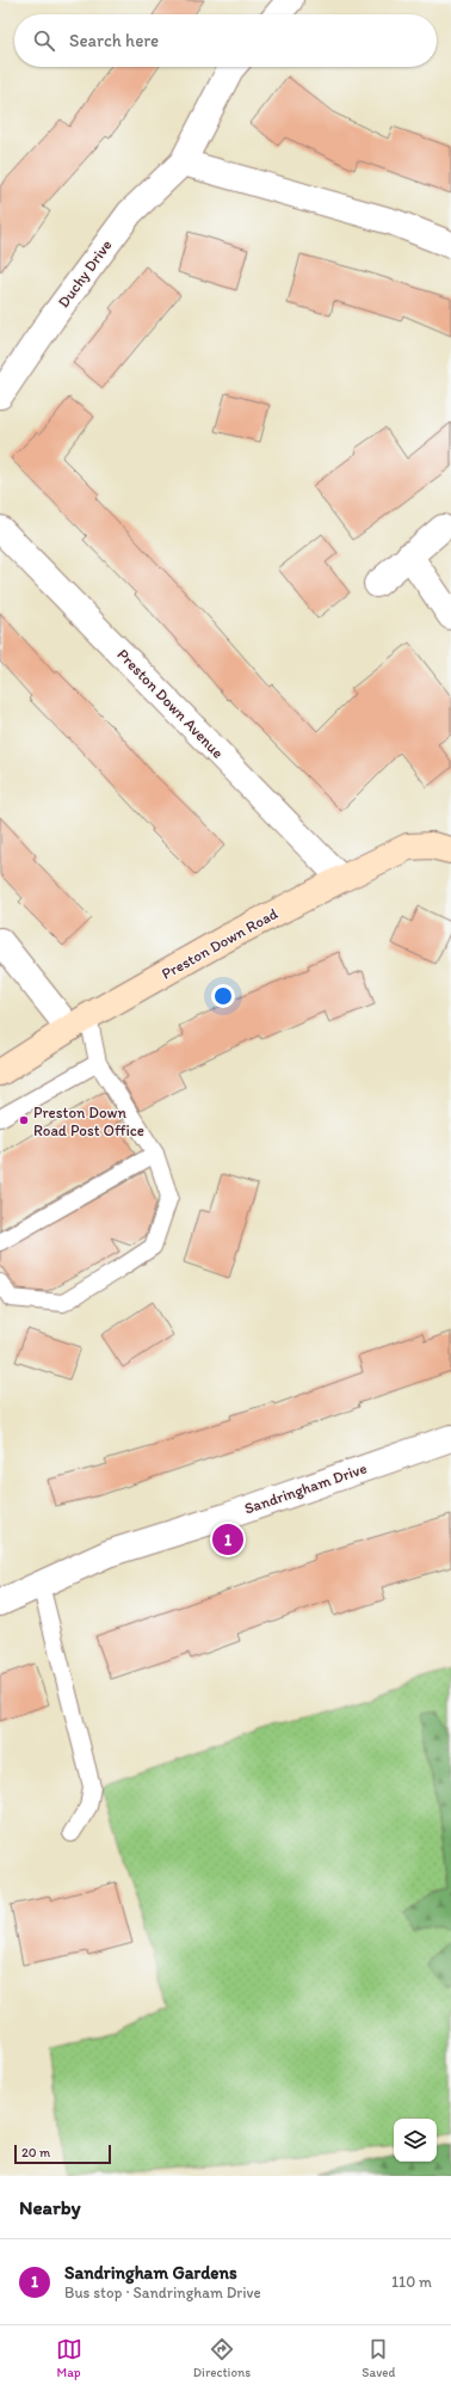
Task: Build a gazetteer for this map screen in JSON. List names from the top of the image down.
{
  "streets": {
    "street": [
      "Duchy Drive",
      "Preston Down Avenue",
      "Preston Down Road",
      "Sandringham Drive"
    ]
  },
  "crossings": [
    ["Preston Down Avenue", "Preston Down Road"]
  ],
  "places": ["Preston Down Road Post Office"],
  "scale_bar": "20 m",
  "page": {
    "search": "Search here",
    "pins": "1",
    "scale": "20 m",
    "heading": "Nearby",
    "list": [
      {
        "mark": "1",
        "name": "Sandringham Gardens",
        "note": "Bus stop · Sandringham Drive",
        "value": "110 m"
      }
    ],
    "nav": ["Map", "Directions", "Saved"]
  }
}
